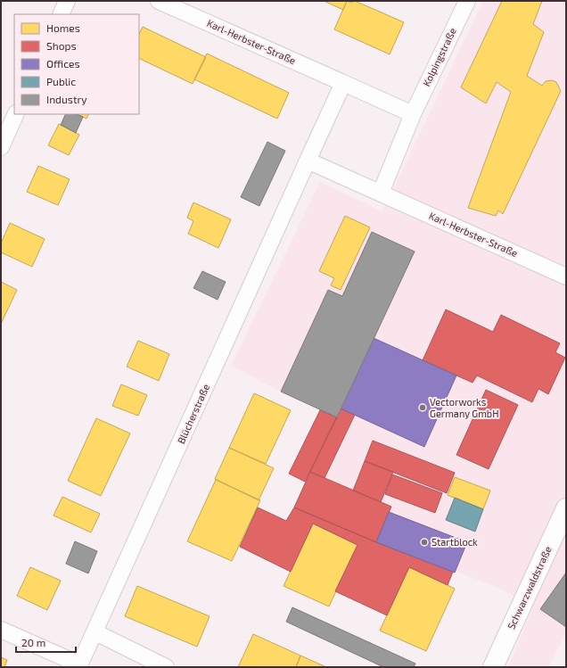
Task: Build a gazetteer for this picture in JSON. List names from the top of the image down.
{
  "streets": {
    "main road": ["Schwarzwaldstraße"],
    "street": ["Karl-Herbster-Straße", "Kolpingstraße", "Blücherstraße"]
  },
  "crossings": [
    ["Karl-Herbster-Straße", "Kolpingstraße"],
    ["Karl-Herbster-Straße", "Blücherstraße"]
  ],
  "places": ["Vectorworks Germany GmbH", "Startblock"],
  "legend": [
    "Homes",
    "Shops",
    "Offices",
    "Public",
    "Industry"
  ],
  "scale_bar": "20 m"
}
